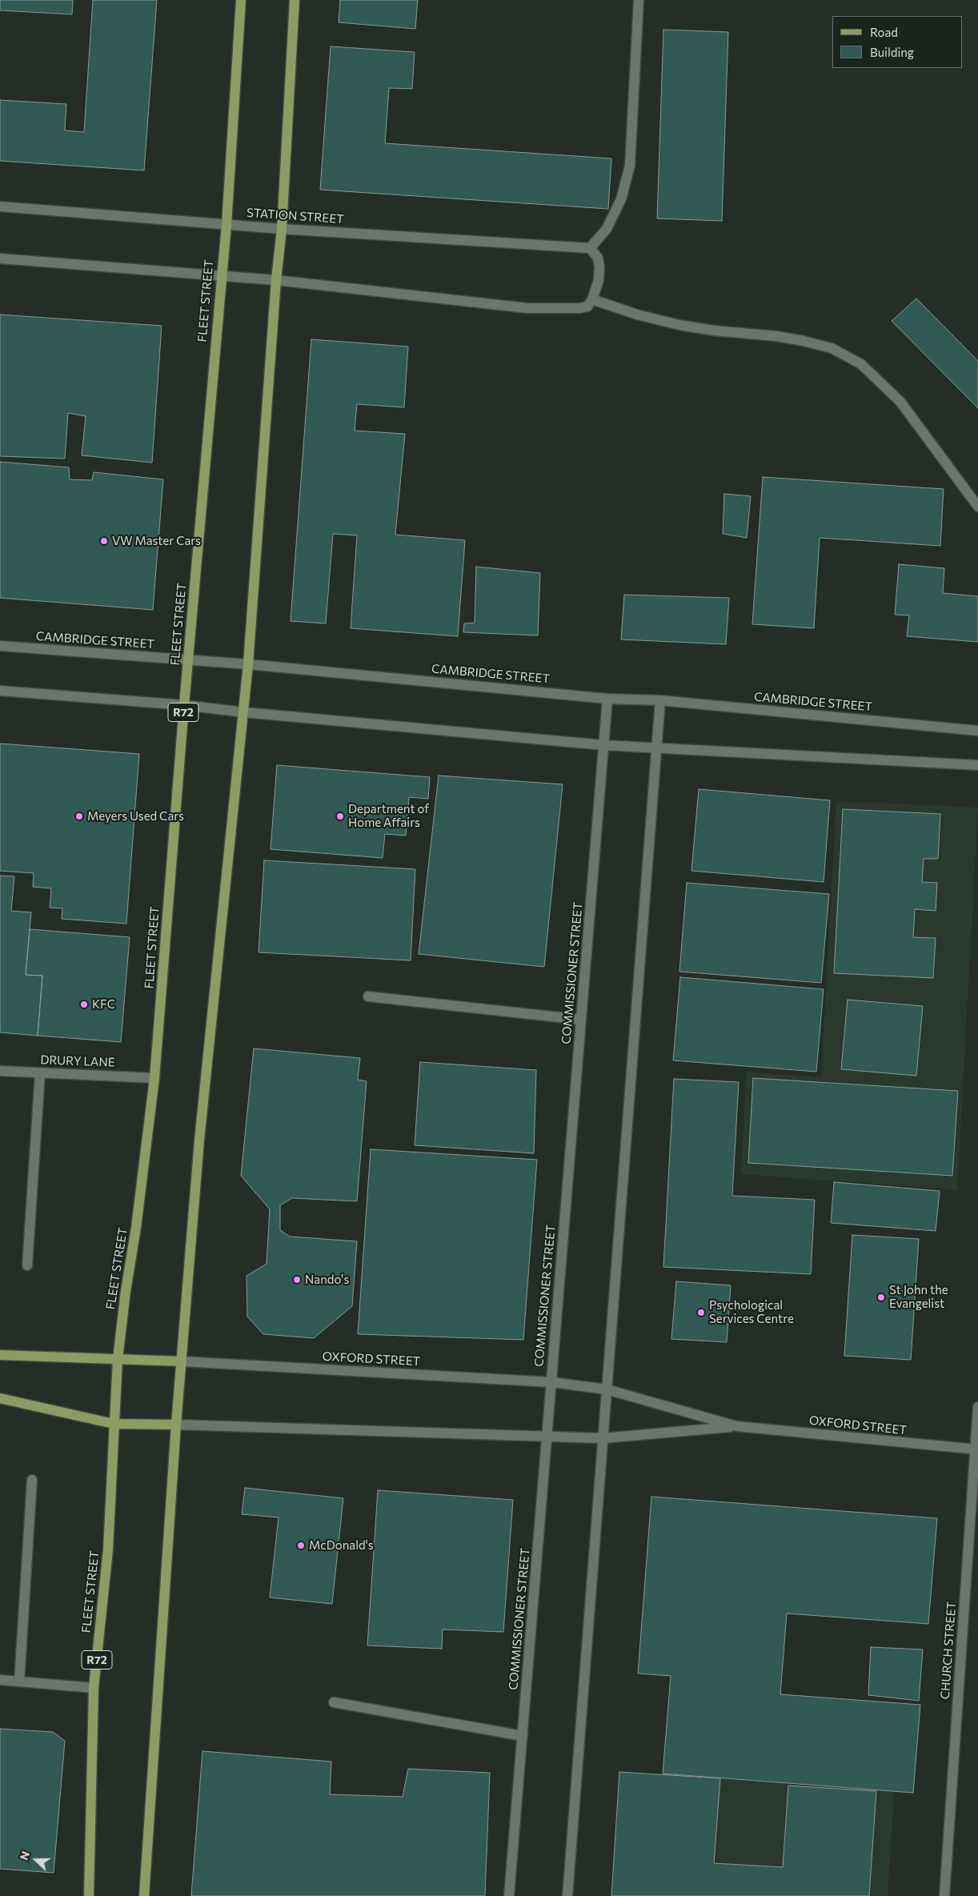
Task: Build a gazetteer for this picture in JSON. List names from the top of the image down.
{
  "streets": {
    "main road": ["FLEET STREET", "R72", "OXFORD STREET"],
    "street": [
      "STATION STREET",
      "CAMBRIDGE STREET",
      "COMMISSIONER STREET",
      "DRURY LANE",
      "CHURCH STREET"
    ]
  },
  "crossings": [
    ["STATION STREET", "FLEET STREET"],
    ["FLEET STREET", "CAMBRIDGE STREET"],
    ["FLEET STREET", "DRURY LANE"],
    ["FLEET STREET", "OXFORD STREET"],
    ["CAMBRIDGE STREET", "COMMISSIONER STREET"],
    ["COMMISSIONER STREET", "OXFORD STREET"],
    ["OXFORD STREET", "CHURCH STREET"]
  ],
  "places": [
    "VW Master Cars",
    "Meyers Used Cars",
    "Department of Home Affairs",
    "KFC",
    "Nando's",
    "St John the Evangelist",
    "Psychological Services Centre",
    "McDonald's"
  ],
  "legend": ["Road", "Building"],
  "north": "left"
}
